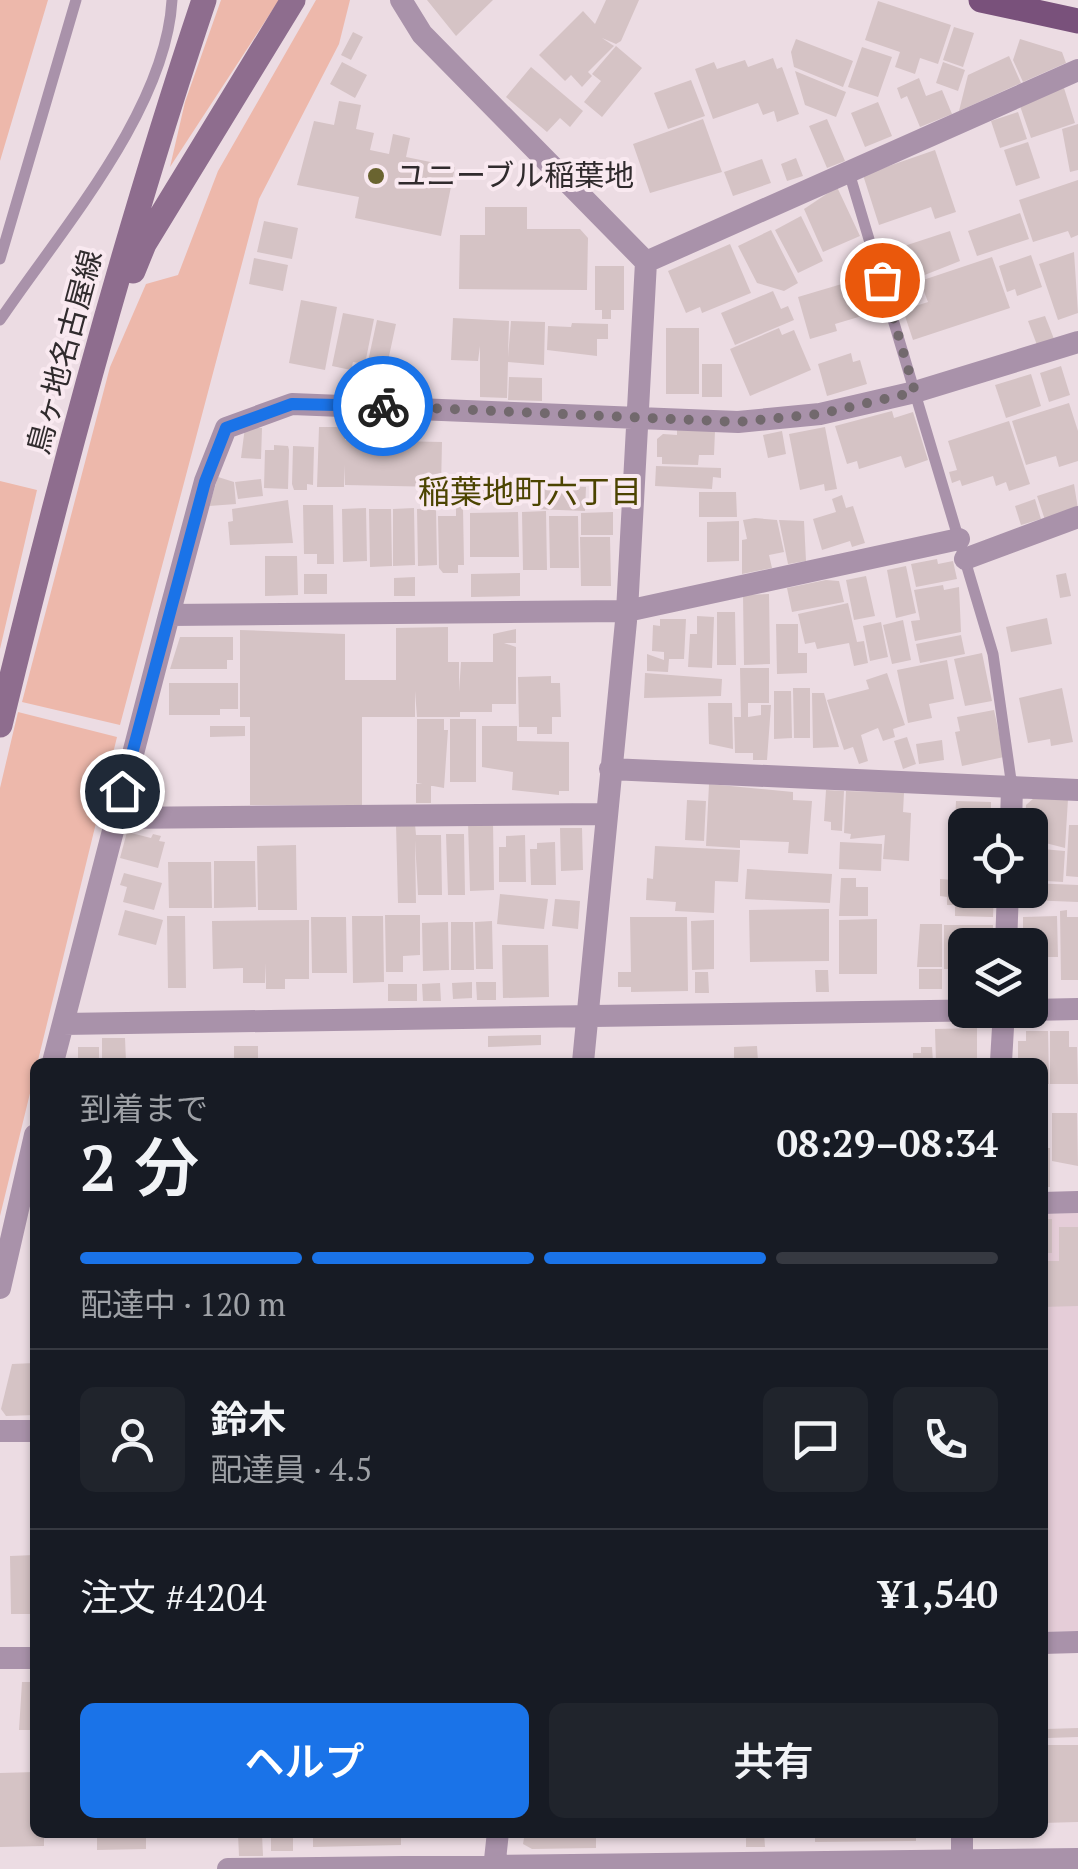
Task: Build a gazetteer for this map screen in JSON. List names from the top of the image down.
{
  "streets": {
    "main road": ["鳥ヶ地名古屋線"]
  },
  "districts": ["稲葉地町六丁目"],
  "places": ["ユニーブル稲葉地"],
  "page": {
    "heading": ["2 分", "到着まで", "08:29–08:34"],
    "panel": [
      "鈴木",
      "配達員 · 4.5",
      "注文 #4204",
      "¥1,540"
    ],
    "bar": "配達中 · 120 m",
    "buttons": ["ヘルプ", "共有"]
  }
}
